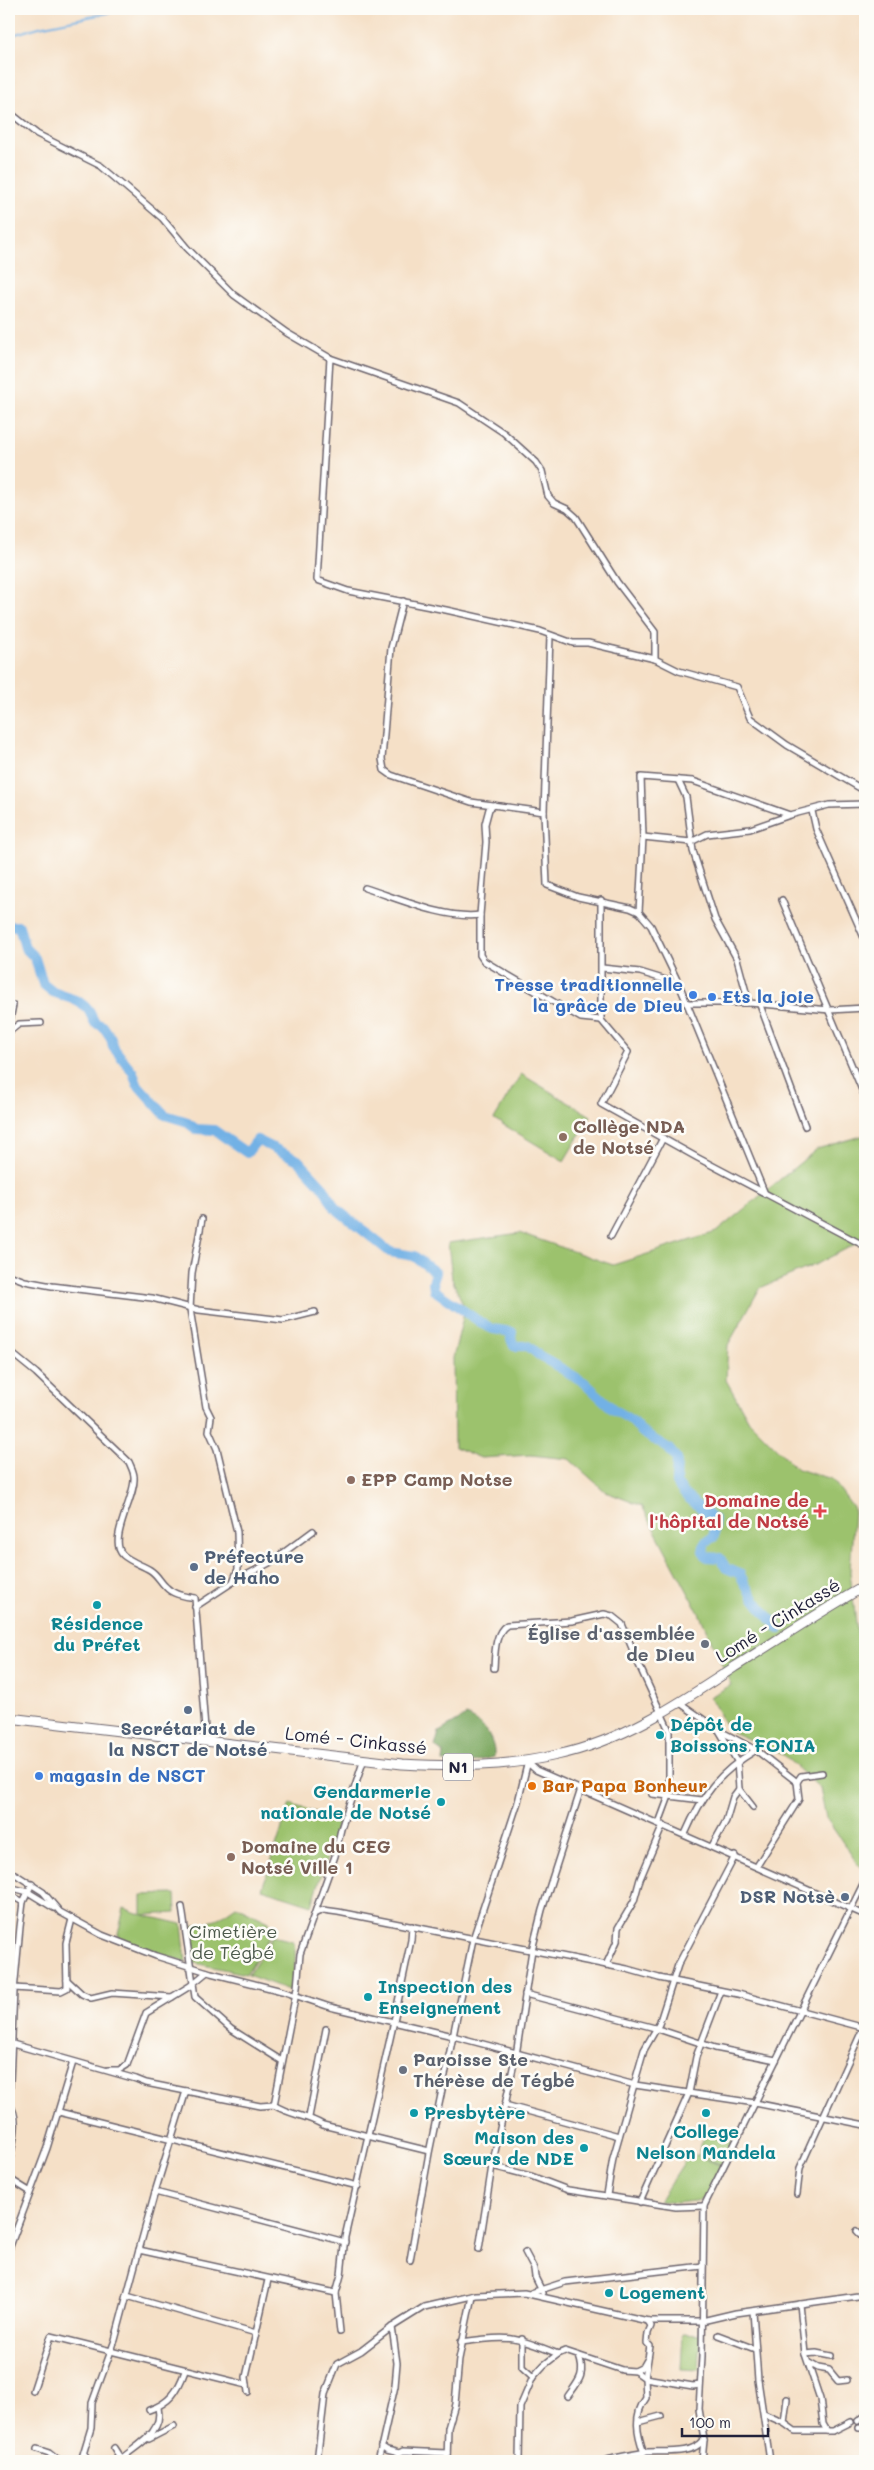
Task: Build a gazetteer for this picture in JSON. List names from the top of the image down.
{
  "streets": {
    "highway": ["Lomé - Cinkassé", "N1"]
  },
  "parks": ["Cimetière de Tégbé"],
  "places": {
    "other": [
      "Tresse traditionnelle la grâce de Dieu",
      "Ets la joie",
      "Collège NDA de Notsé",
      "EPP Camp Notse",
      "Préfecture de Haho",
      "Résidence du Préfet",
      "Église d'assemblée de Dieu",
      "Secrétariat de la NSCT de Notsé",
      "Dépôt de Boissons FONIA",
      "magasin de NSCT",
      "Bar Papa Bonheur",
      "Gendarmerie nationale de Notsé",
      "Domaine du CEG Notsé Ville 1",
      "DSR Notsè",
      "Inspection des Enseignement",
      "Paroisse Ste Thérèse de Tégbé",
      "Presbytère",
      "College Nelson Mandela",
      "Maison des Sœurs de NDE",
      "Logement"
    ],
    "health": ["Domaine de l'hôpital de Notsé"]
  },
  "scale_bar": "100 m"
}
